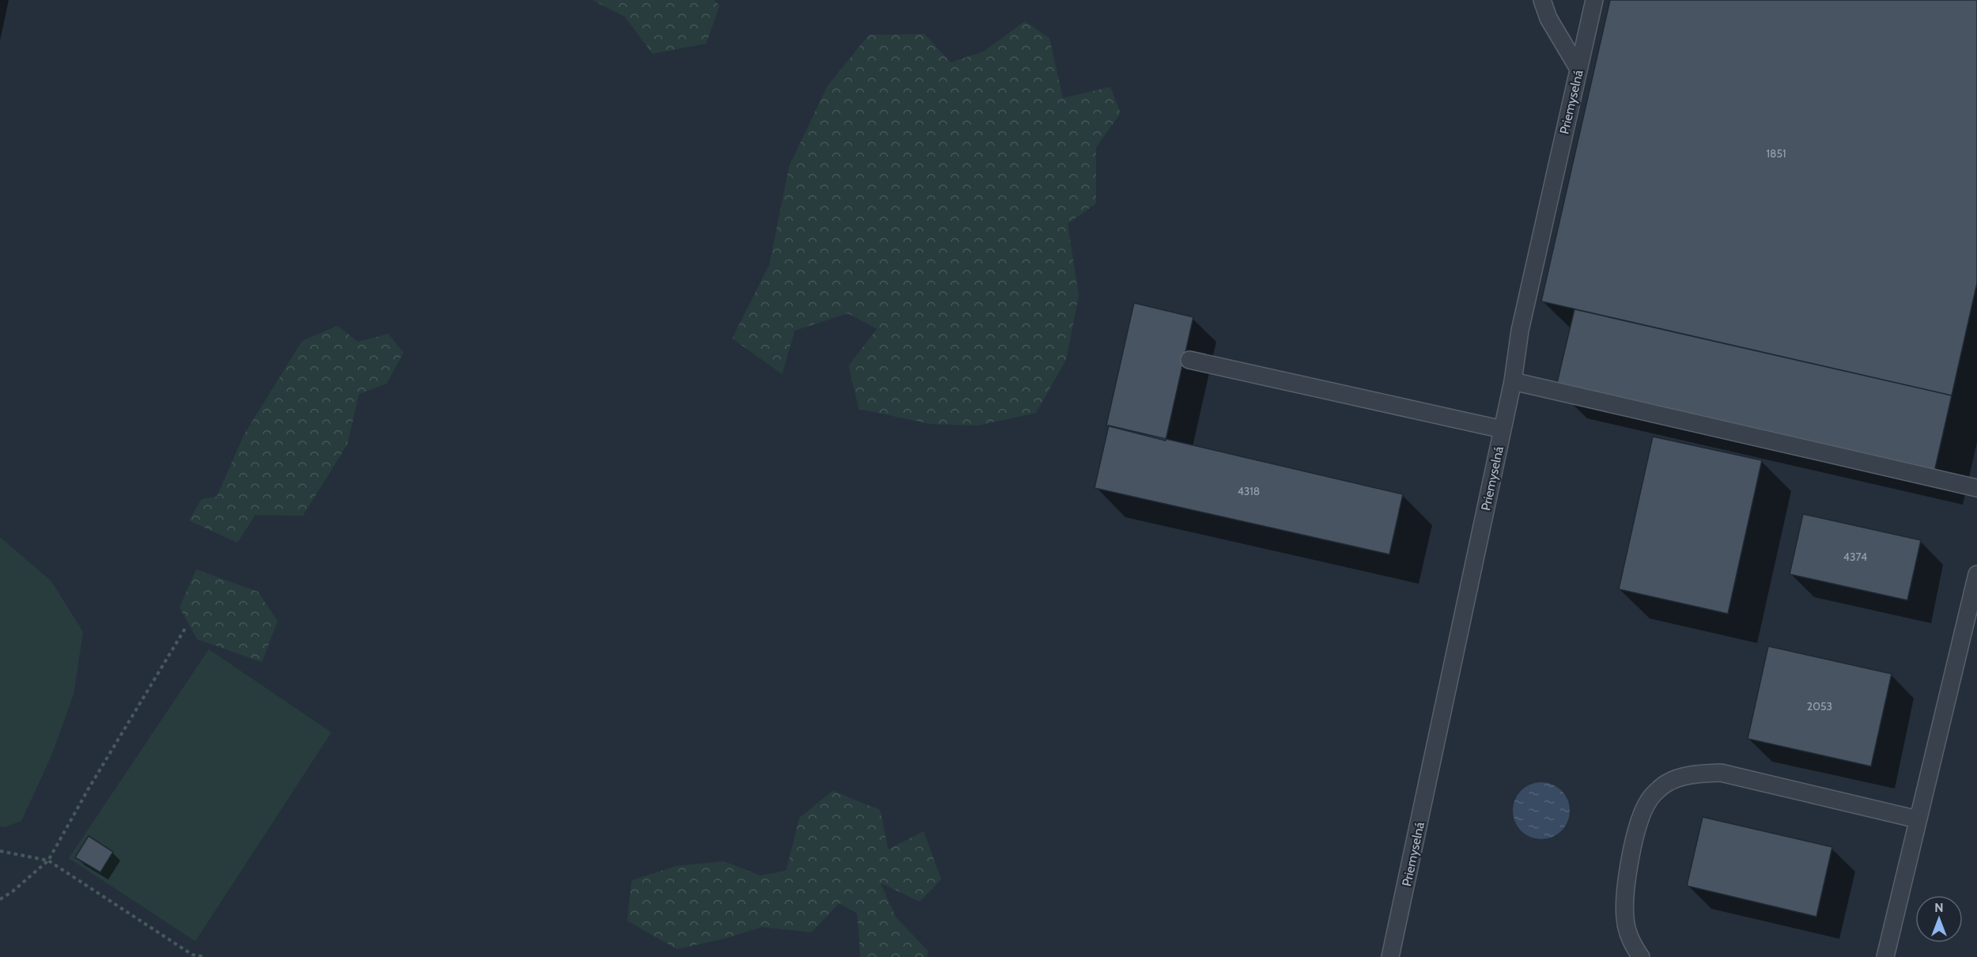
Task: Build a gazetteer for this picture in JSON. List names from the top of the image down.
{
  "streets": {
    "lane": ["Priemyselná"]
  },
  "house_numbers": [
    "1851",
    "4318",
    "4374",
    "2053"
  ],
  "north": "top"
}
